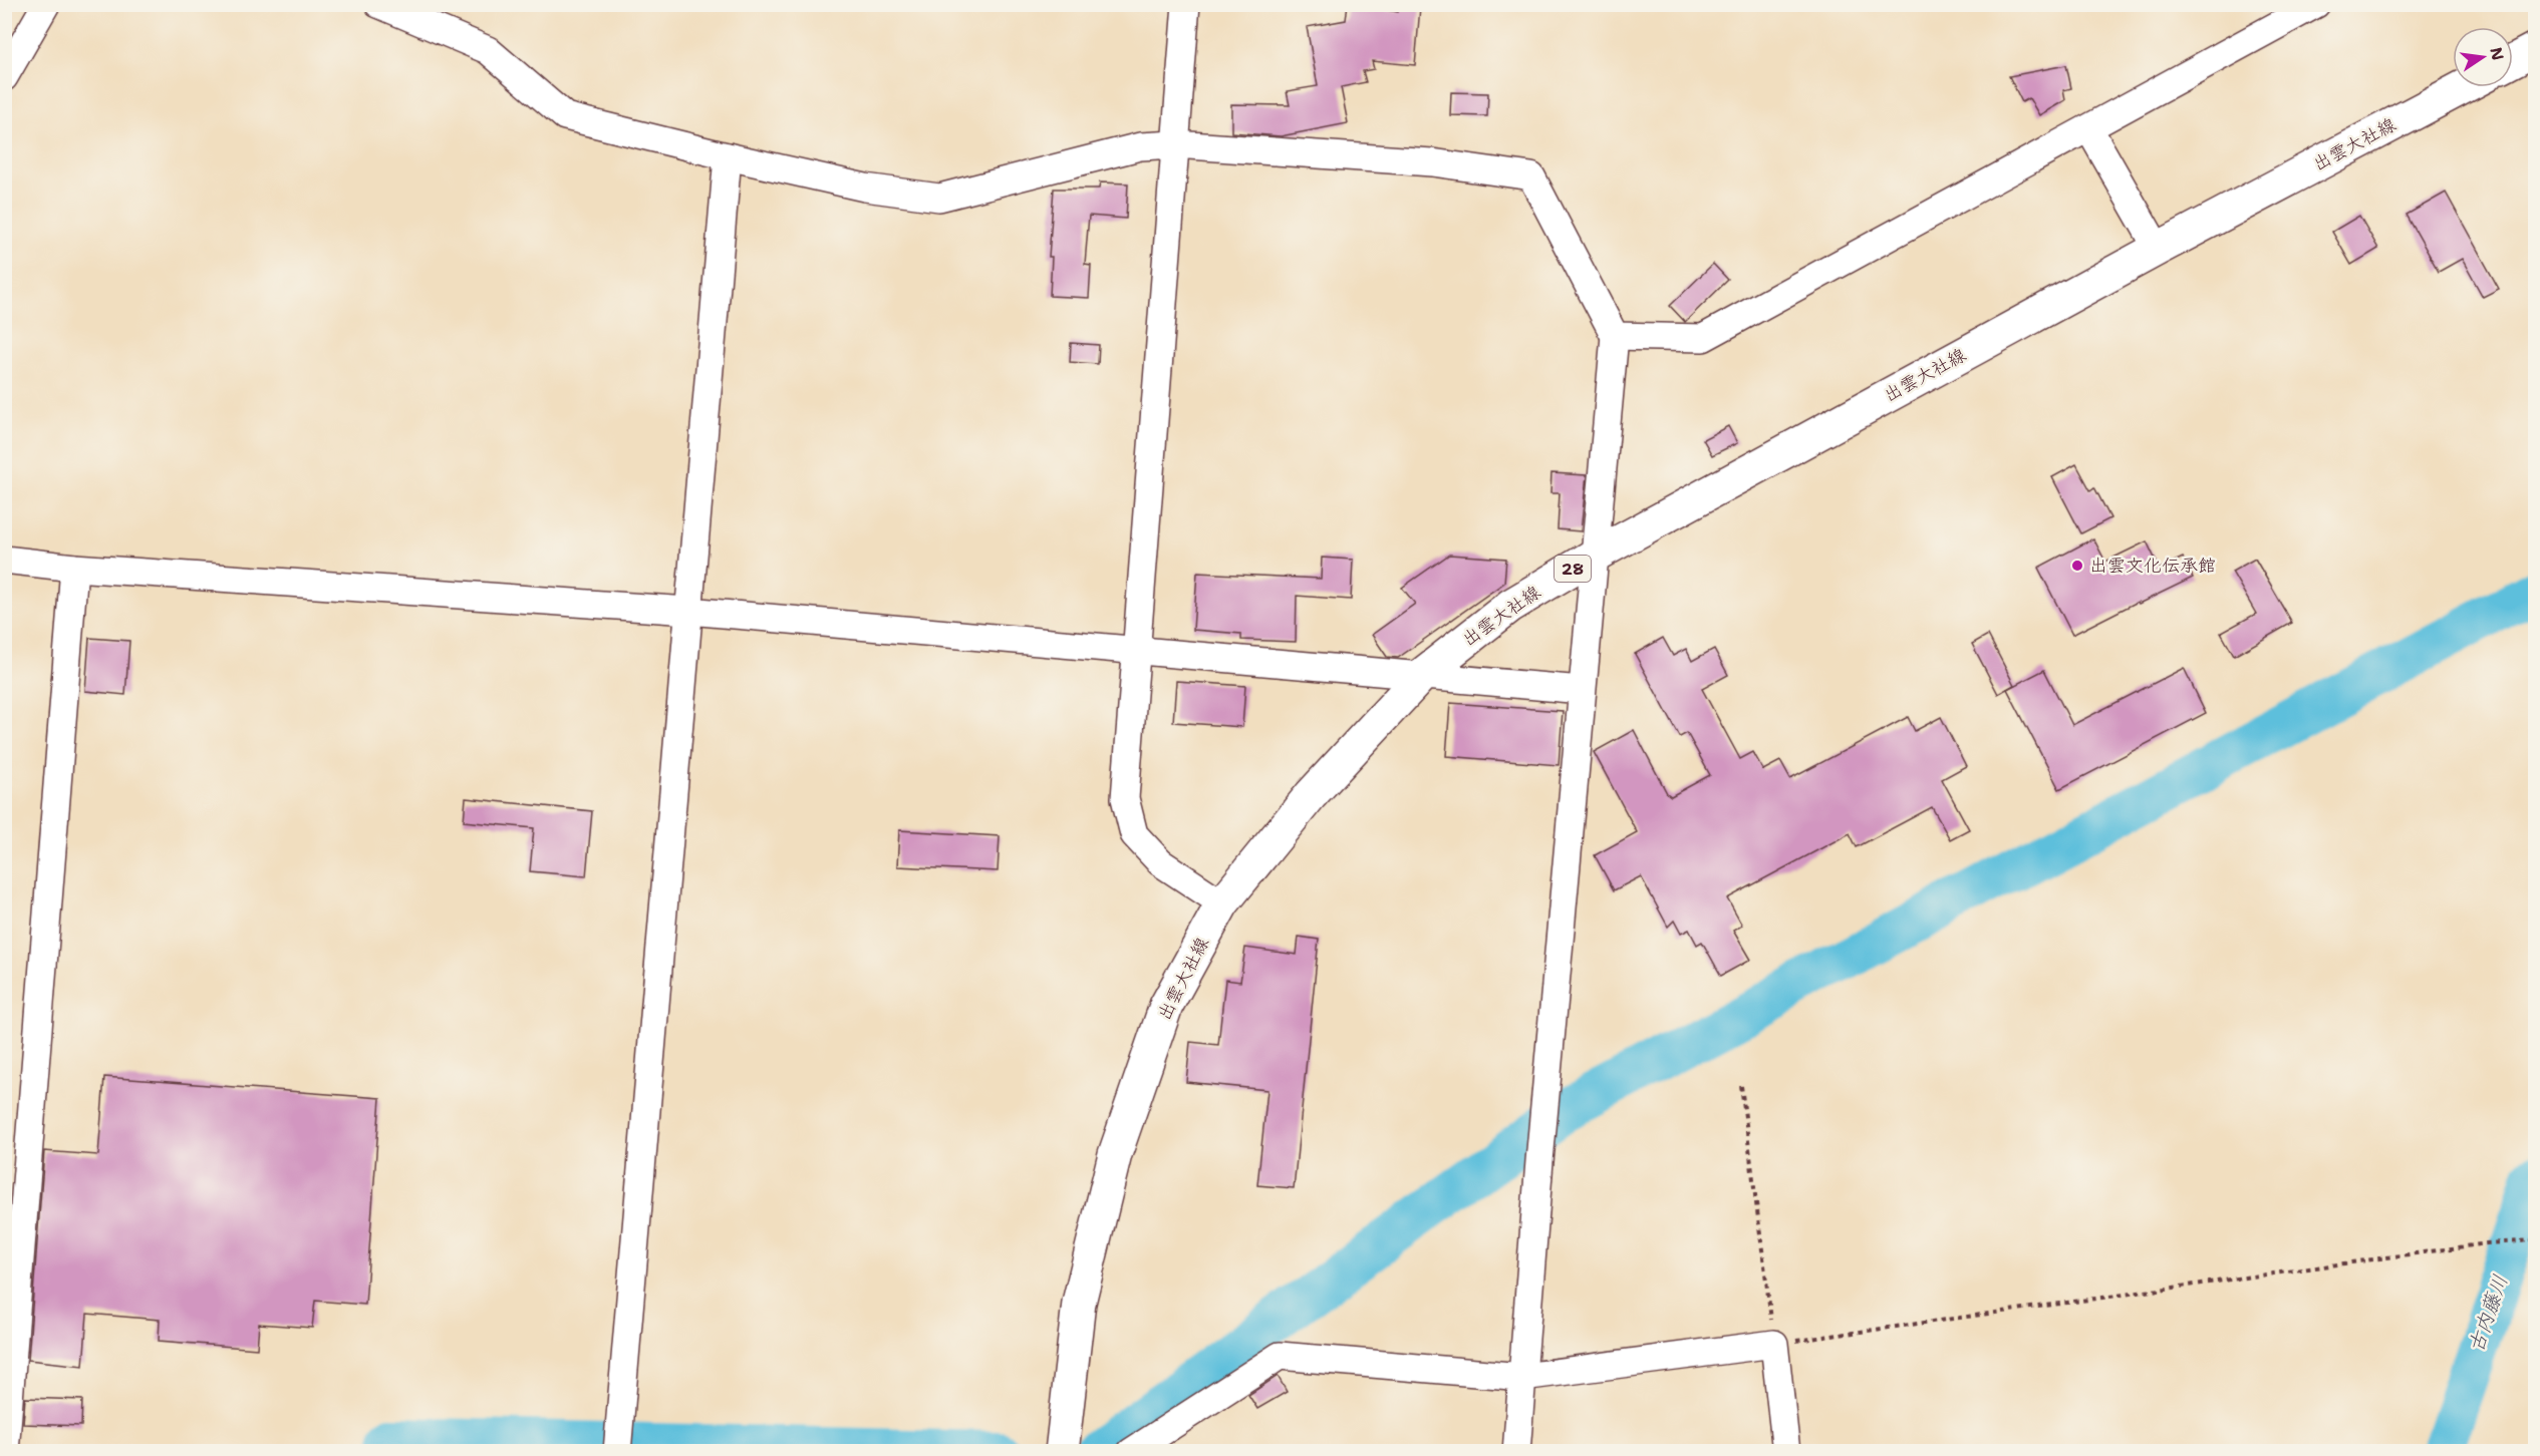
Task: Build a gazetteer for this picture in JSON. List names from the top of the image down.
{
  "streets": {
    "main road": ["出雲大社線", "28"]
  },
  "water": ["古内藤川"],
  "places": ["出雲文化伝承館"],
  "north": "right"
}
